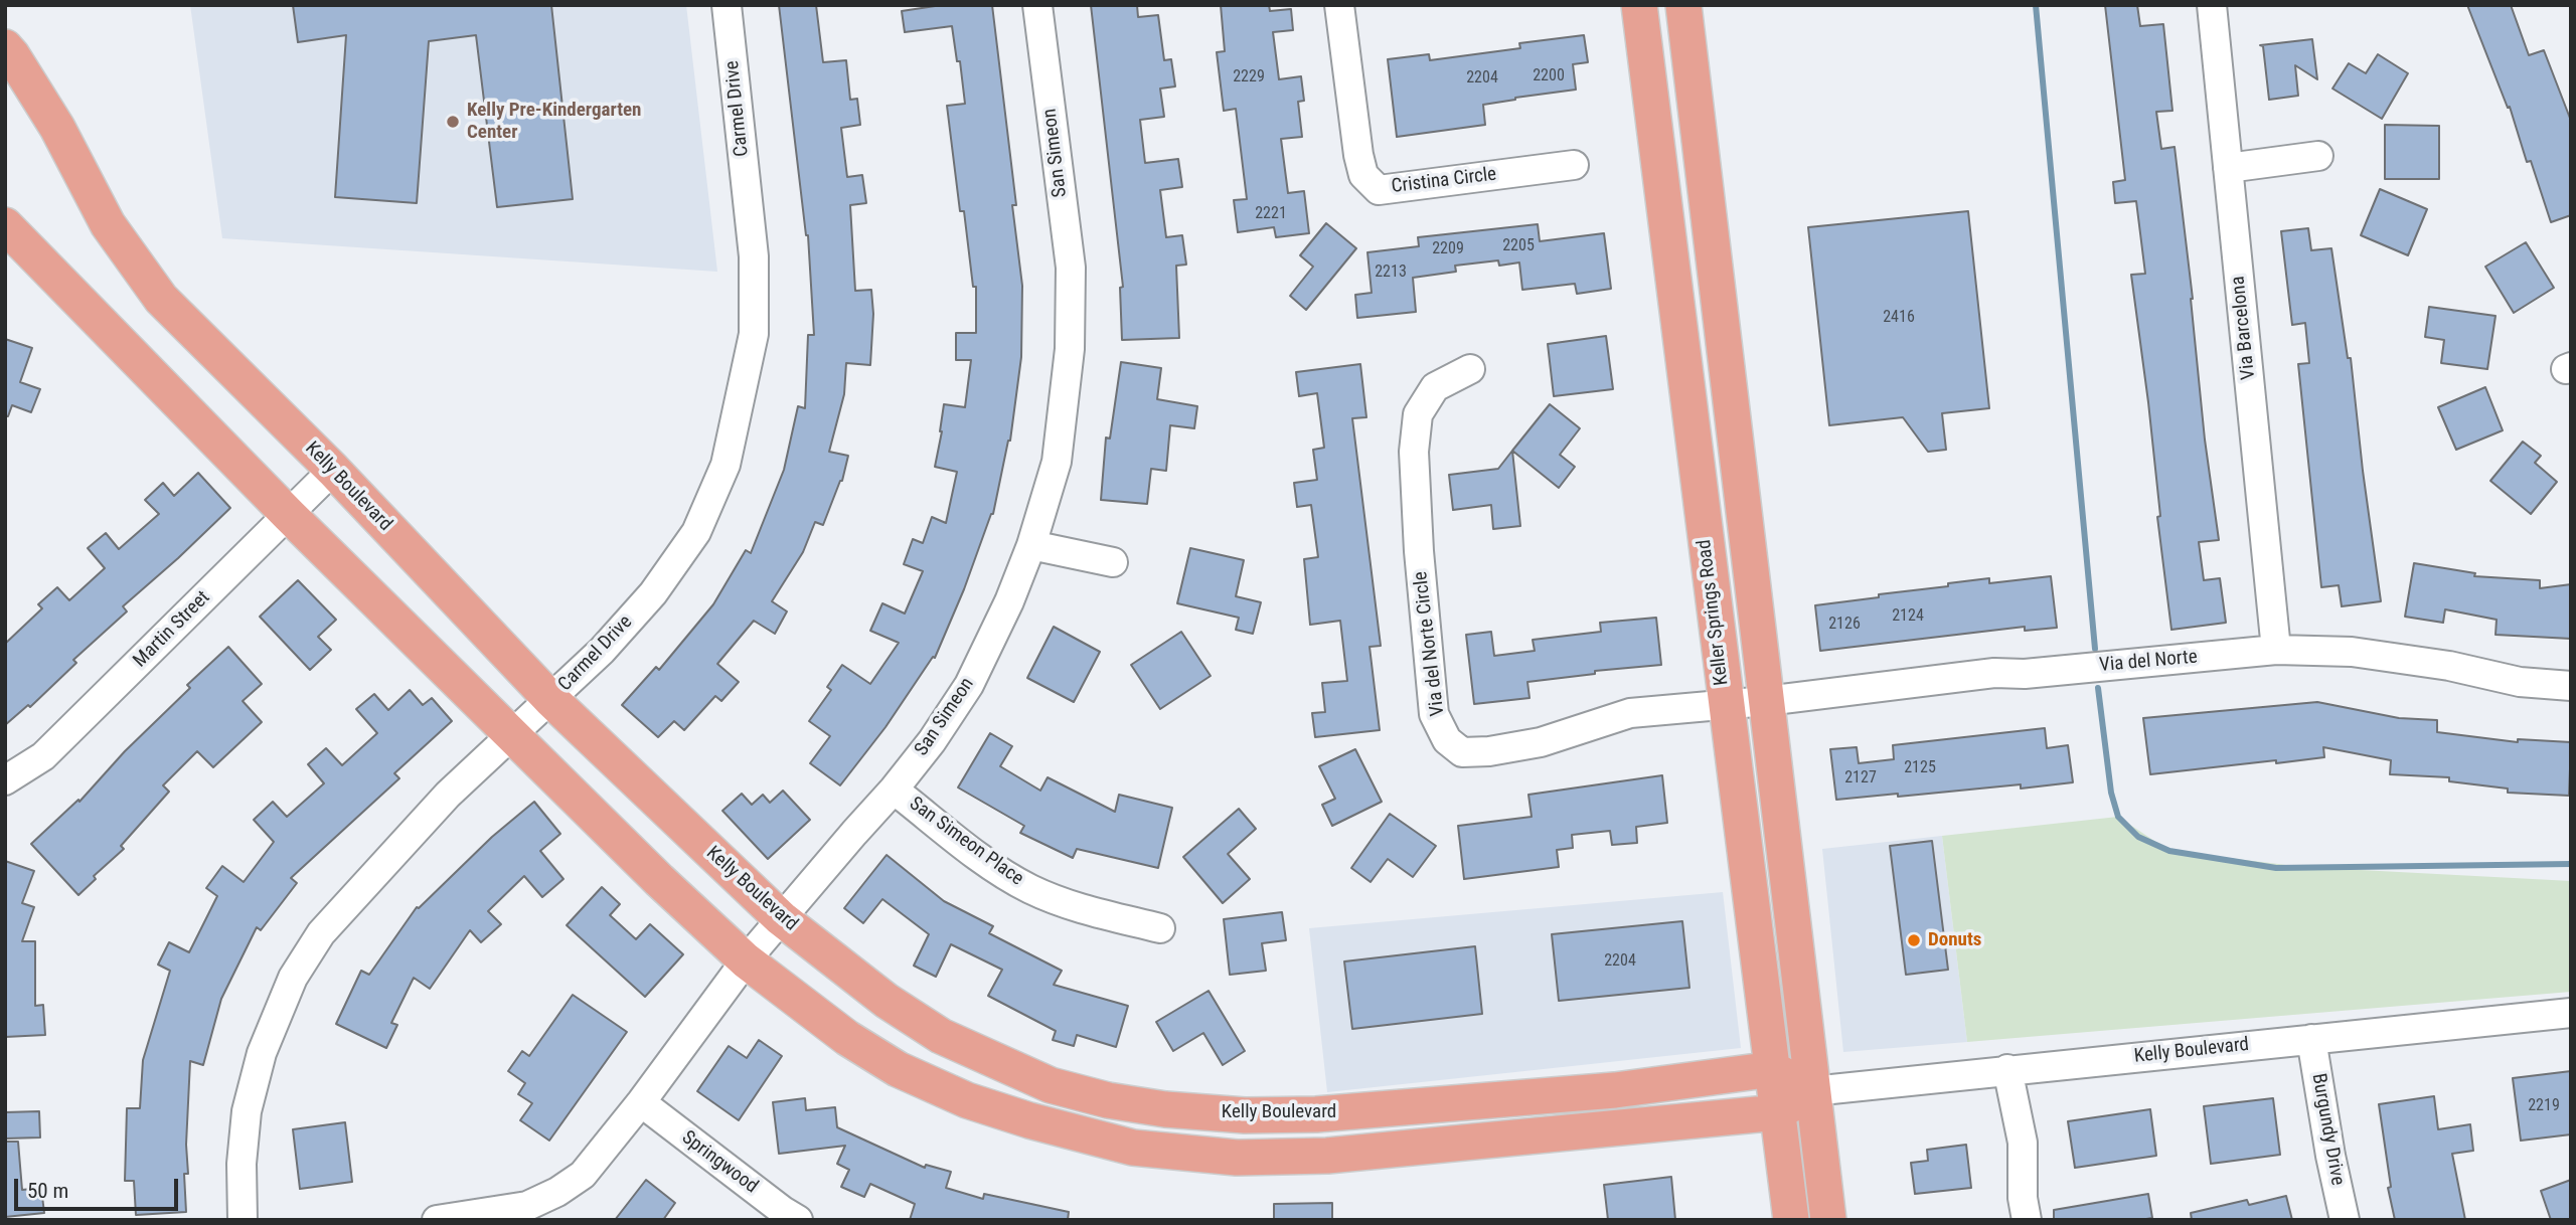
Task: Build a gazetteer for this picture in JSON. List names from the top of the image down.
{
  "streets": {
    "main road": ["Kelly Boulevard", "Keller Springs Road"],
    "street": [
      "Carmel Drive",
      "San Simeon",
      "Cristina Circle",
      "Via Barcelona",
      "Martin Street",
      "Via del Norte Circle",
      "Via del Norte",
      "San Simeon Place",
      "Burgundy Drive",
      "Springwood"
    ]
  },
  "crossings": [
    ["Carmel Drive", "Kelly Boulevard"],
    ["San Simeon", "Kelly Boulevard"],
    ["San Simeon", "San Simeon Place"],
    ["San Simeon", "Springwood"],
    ["Via Barcelona", "Via del Norte"],
    ["Kelly Boulevard", "Keller Springs Road"],
    ["Kelly Boulevard", "Martin Street"],
    ["Kelly Boulevard", "Burgundy Drive"],
    ["Keller Springs Road", "Via del Norte Circle"],
    ["Keller Springs Road", "Via del Norte"],
    ["Via del Norte Circle", "Via del Norte"]
  ],
  "places": ["Kelly Pre-Kindergarten Center", "Donuts"],
  "house_numbers": [
    "2200",
    "2229",
    "2204",
    "2221",
    "2205",
    "2209",
    "2213",
    "2416",
    "2124",
    "2126",
    "2125",
    "2127",
    "2204",
    "2219"
  ],
  "scale_bar": "50 m"
}
